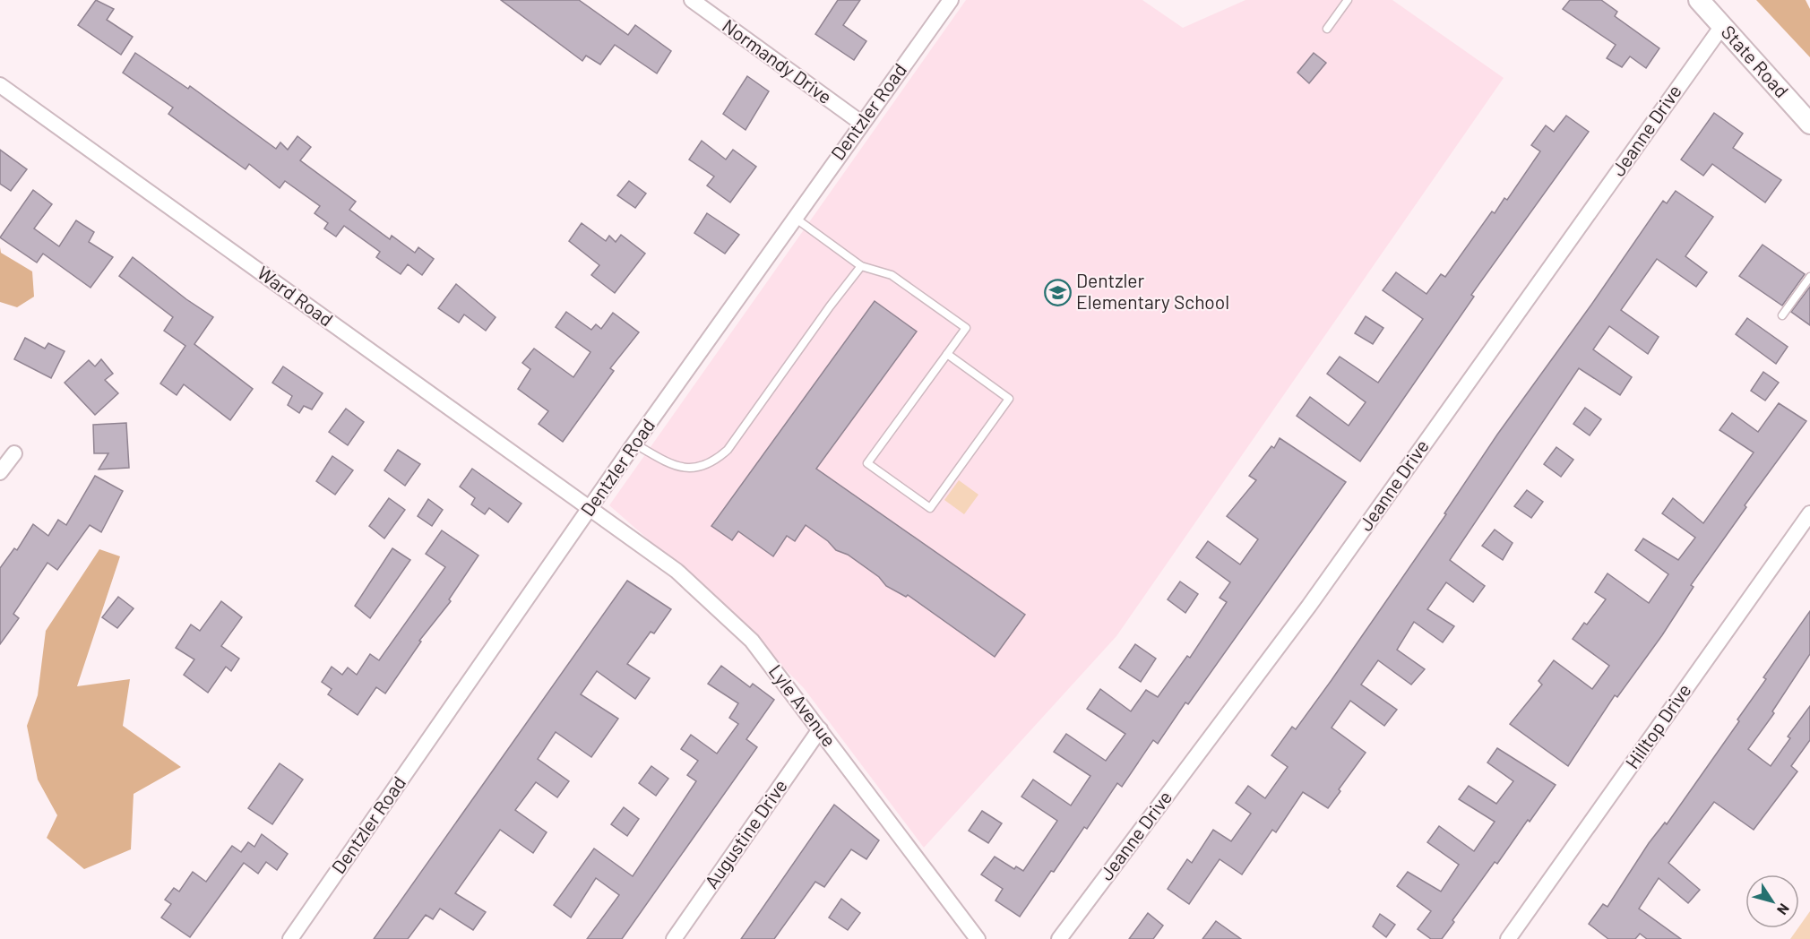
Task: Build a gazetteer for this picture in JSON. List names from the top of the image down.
{
  "streets": {
    "main road": ["State Road"],
    "street": [
      "Normandy Drive",
      "Dentzler Road",
      "Jeanne Drive",
      "Ward Road",
      "Lyle Avenue",
      "Hilltop Drive",
      "Augustine Drive"
    ]
  },
  "crossings": [
    ["Normandy Drive", "Dentzler Road"],
    ["State Road", "Jeanne Drive"],
    ["Dentzler Road", "Ward Road"],
    ["Dentzler Road", "Lyle Avenue"],
    ["Ward Road", "Lyle Avenue"],
    ["Lyle Avenue", "Augustine Drive"]
  ],
  "places": {
    "school or university": ["Dentzler Elementary School"]
  },
  "north": "bottom right"
}
